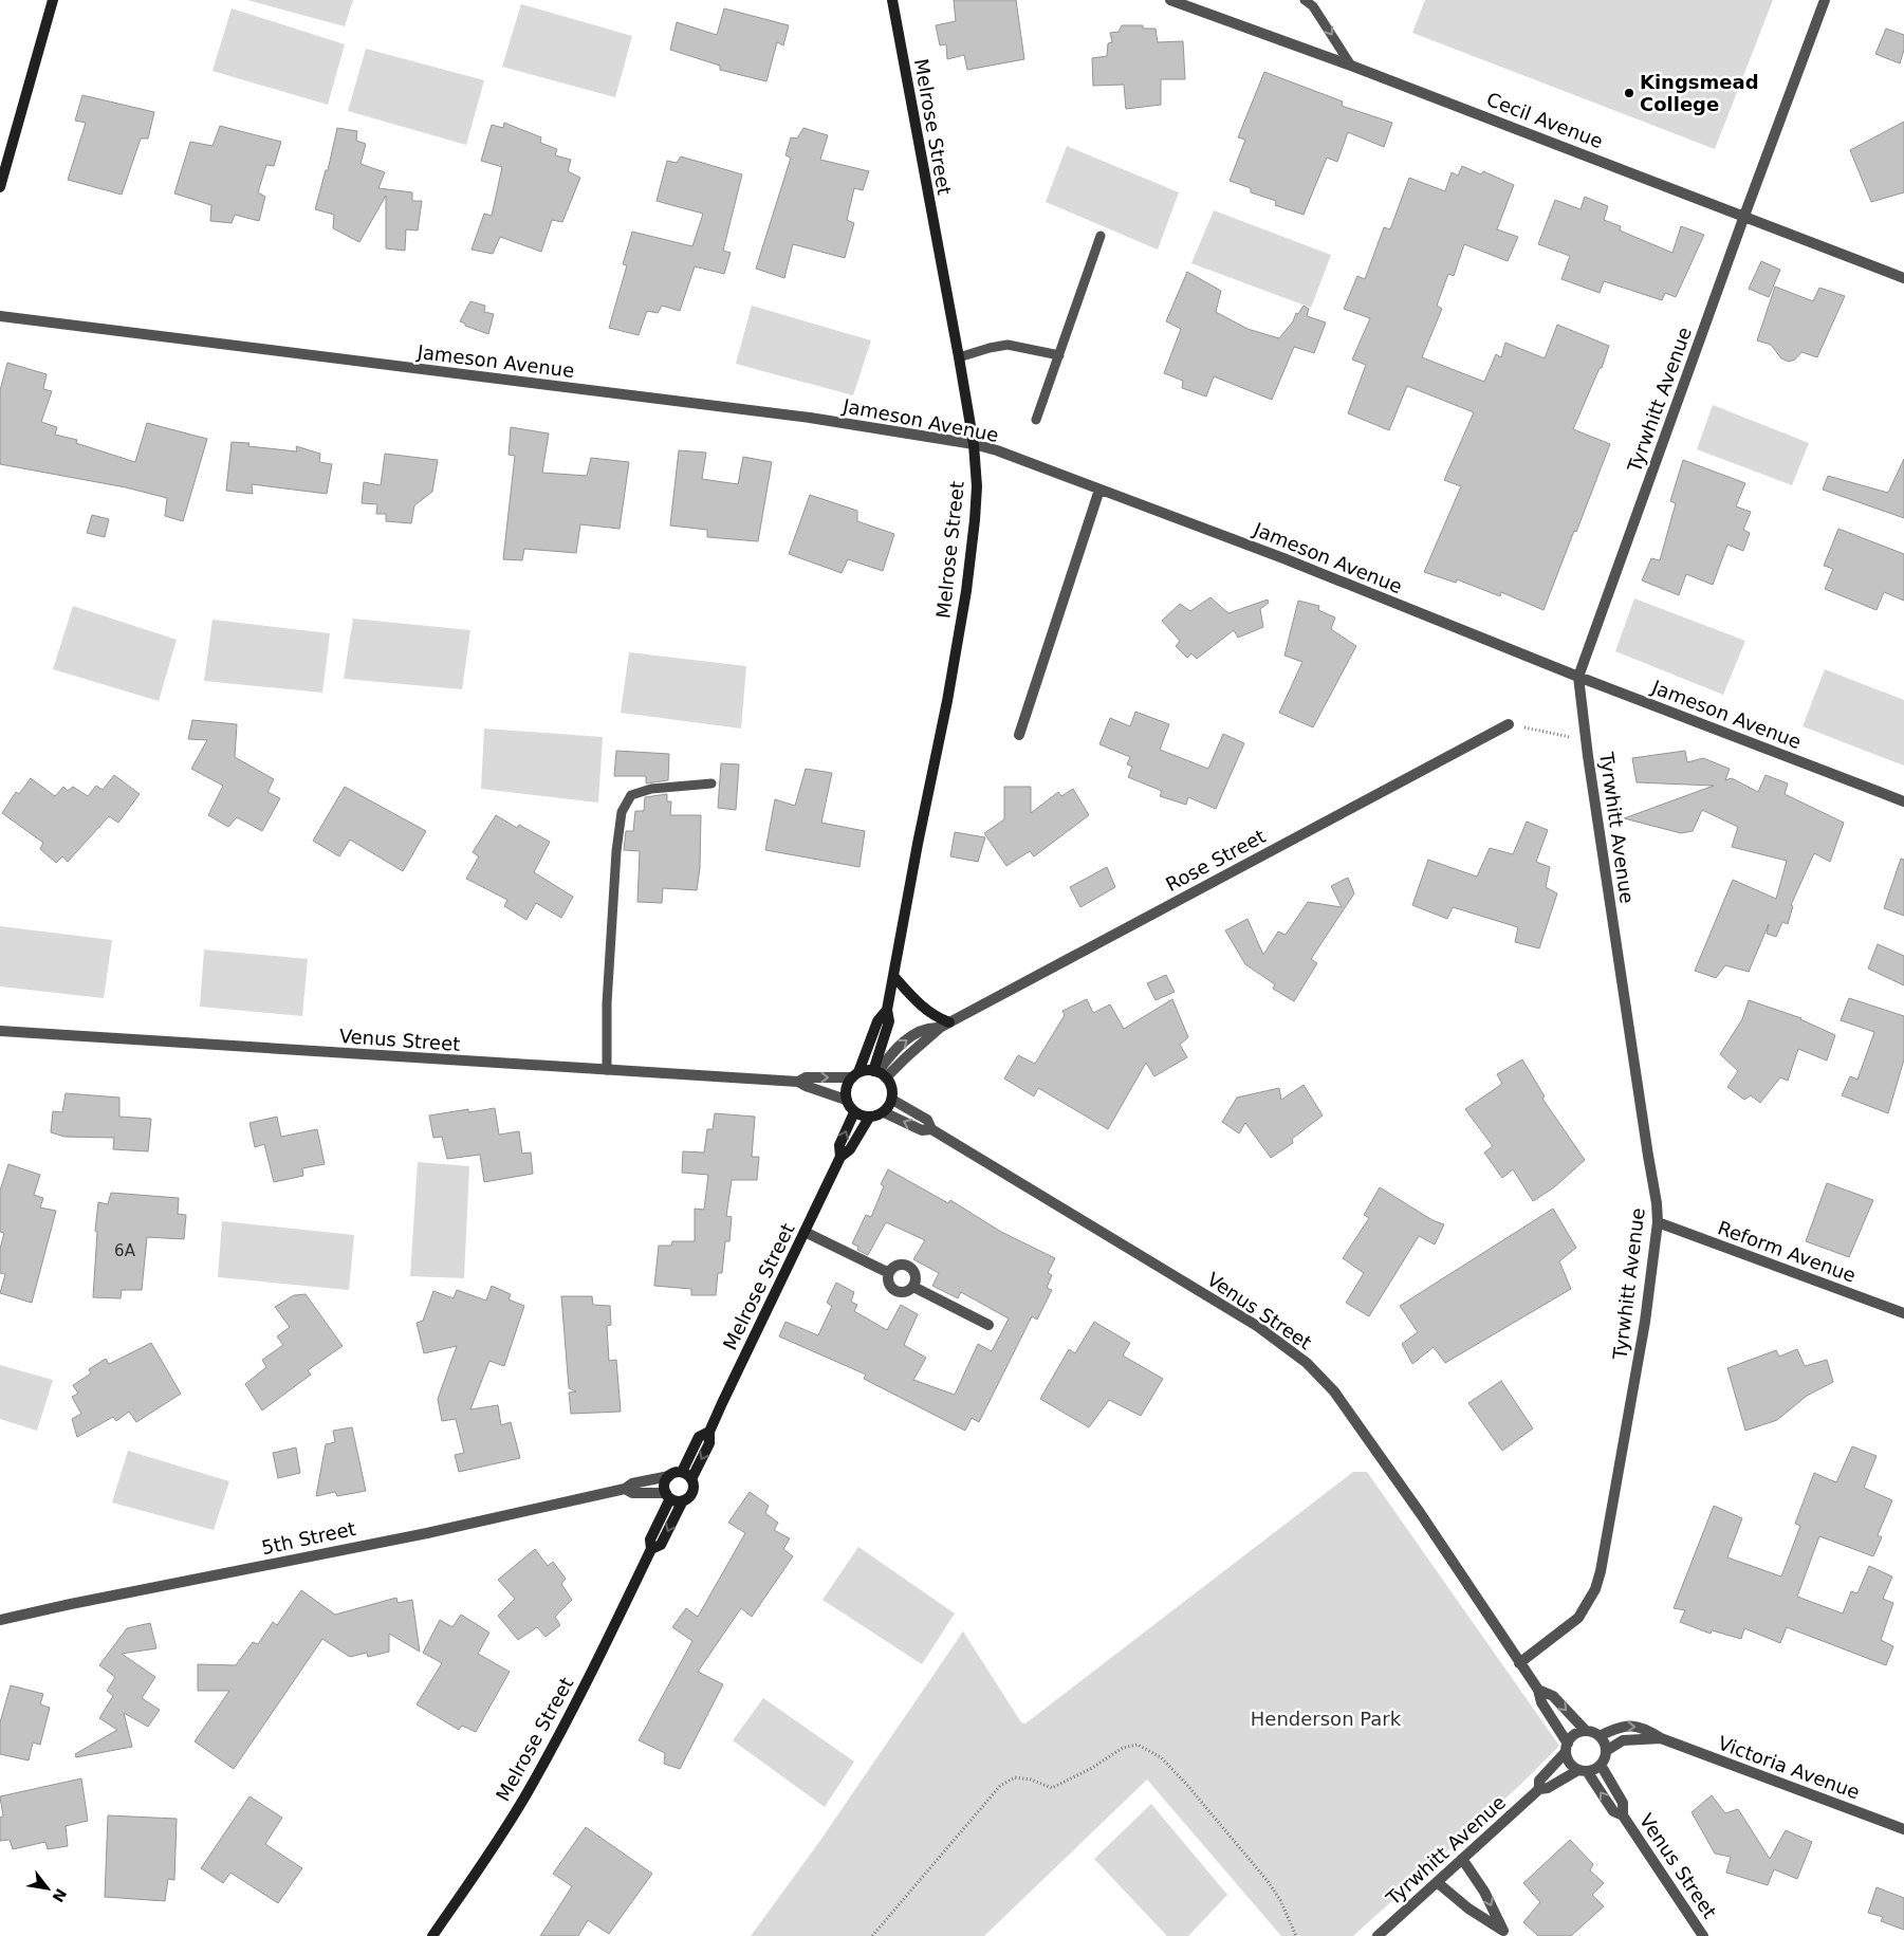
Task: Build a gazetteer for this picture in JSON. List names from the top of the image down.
{
  "streets": {
    "street": [
      "Cecil Avenue",
      "Melrose Street",
      "Jameson Avenue",
      "Tyrwhitt Avenue",
      "Rose Street",
      "Venus Street",
      "Reform Avenue",
      "5th Street",
      "Victoria Avenue"
    ]
  },
  "crossings": [
    ["Cecil Avenue", "Tyrwhitt Avenue"],
    ["Melrose Street", "Jameson Avenue"],
    ["Melrose Street", "Rose Street"],
    ["Melrose Street", "Venus Street"],
    ["Melrose Street", "5th Street"],
    ["Jameson Avenue", "Tyrwhitt Avenue"],
    ["Tyrwhitt Avenue", "Venus Street"],
    ["Tyrwhitt Avenue", "Reform Avenue"],
    ["Tyrwhitt Avenue", "Victoria Avenue"],
    ["Rose Street", "Venus Street"],
    ["Venus Street", "Victoria Avenue"]
  ],
  "parks": ["Henderson Park"],
  "places": ["Kingsmead College"],
  "house_numbers": ["6A"],
  "north": "bottom right"
}
